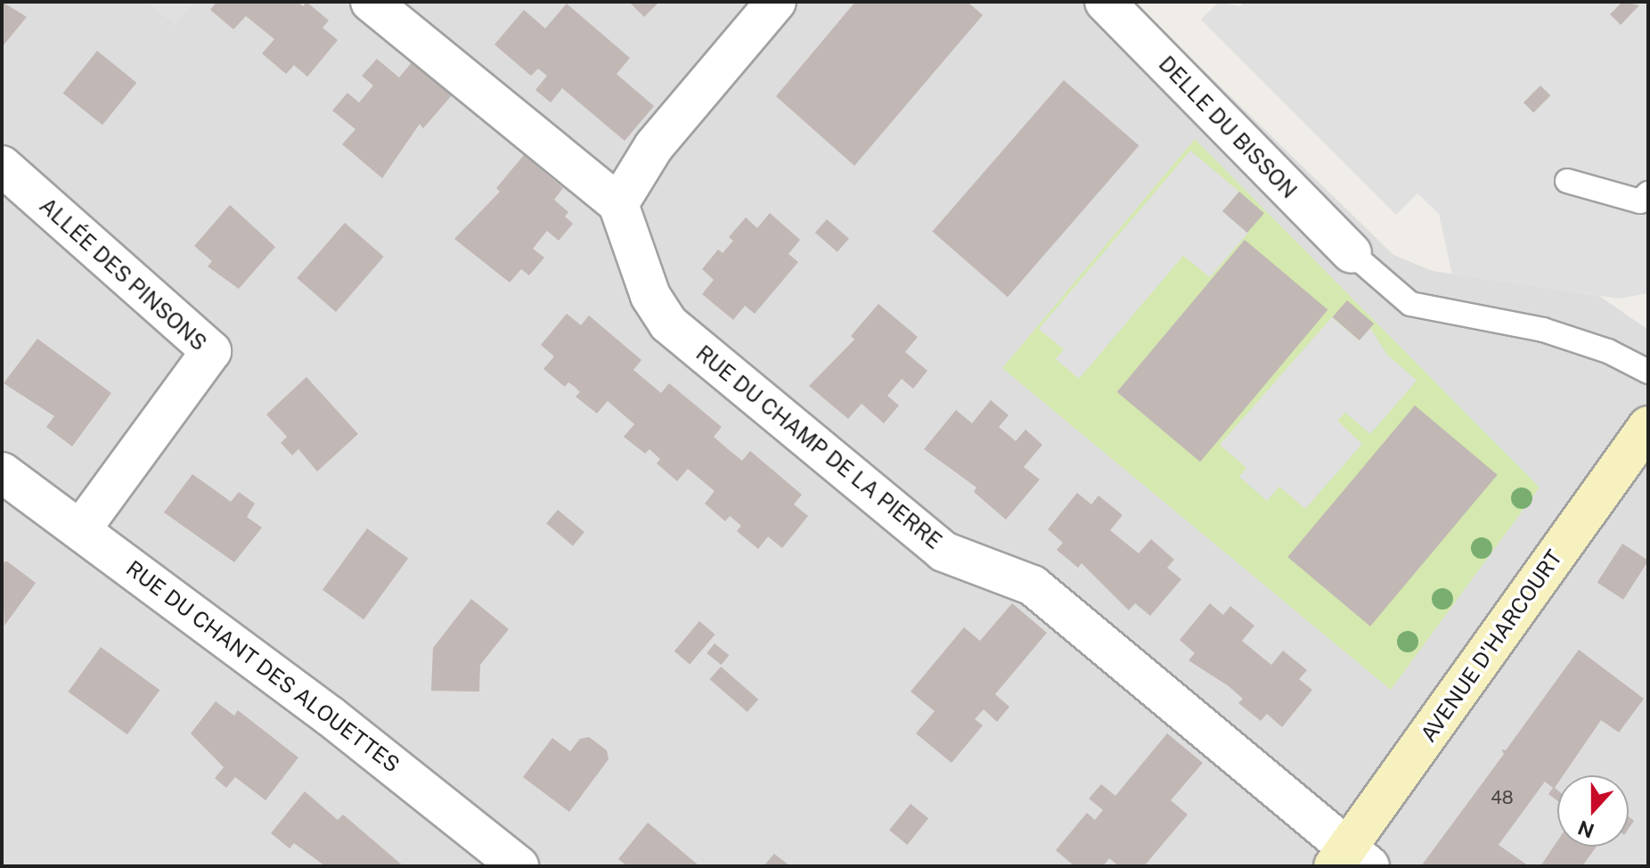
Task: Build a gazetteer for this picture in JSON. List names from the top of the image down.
{
  "streets": {
    "main road": ["AVENUE D'HARCOURT"],
    "street": [
      "DELLE DU BISSON",
      "ALLÉE DES PINSONS",
      "RUE DU CHAMP DE LA PIERRE",
      "RUE DU CHANT DES ALOUETTES"
    ]
  },
  "crossings": [
    ["ALLÉE DES PINSONS", "RUE DU CHANT DES ALOUETTES"],
    ["RUE DU CHAMP DE LA PIERRE", "AVENUE D'HARCOURT"]
  ],
  "house_numbers": ["48"],
  "north": "bottom"
}
